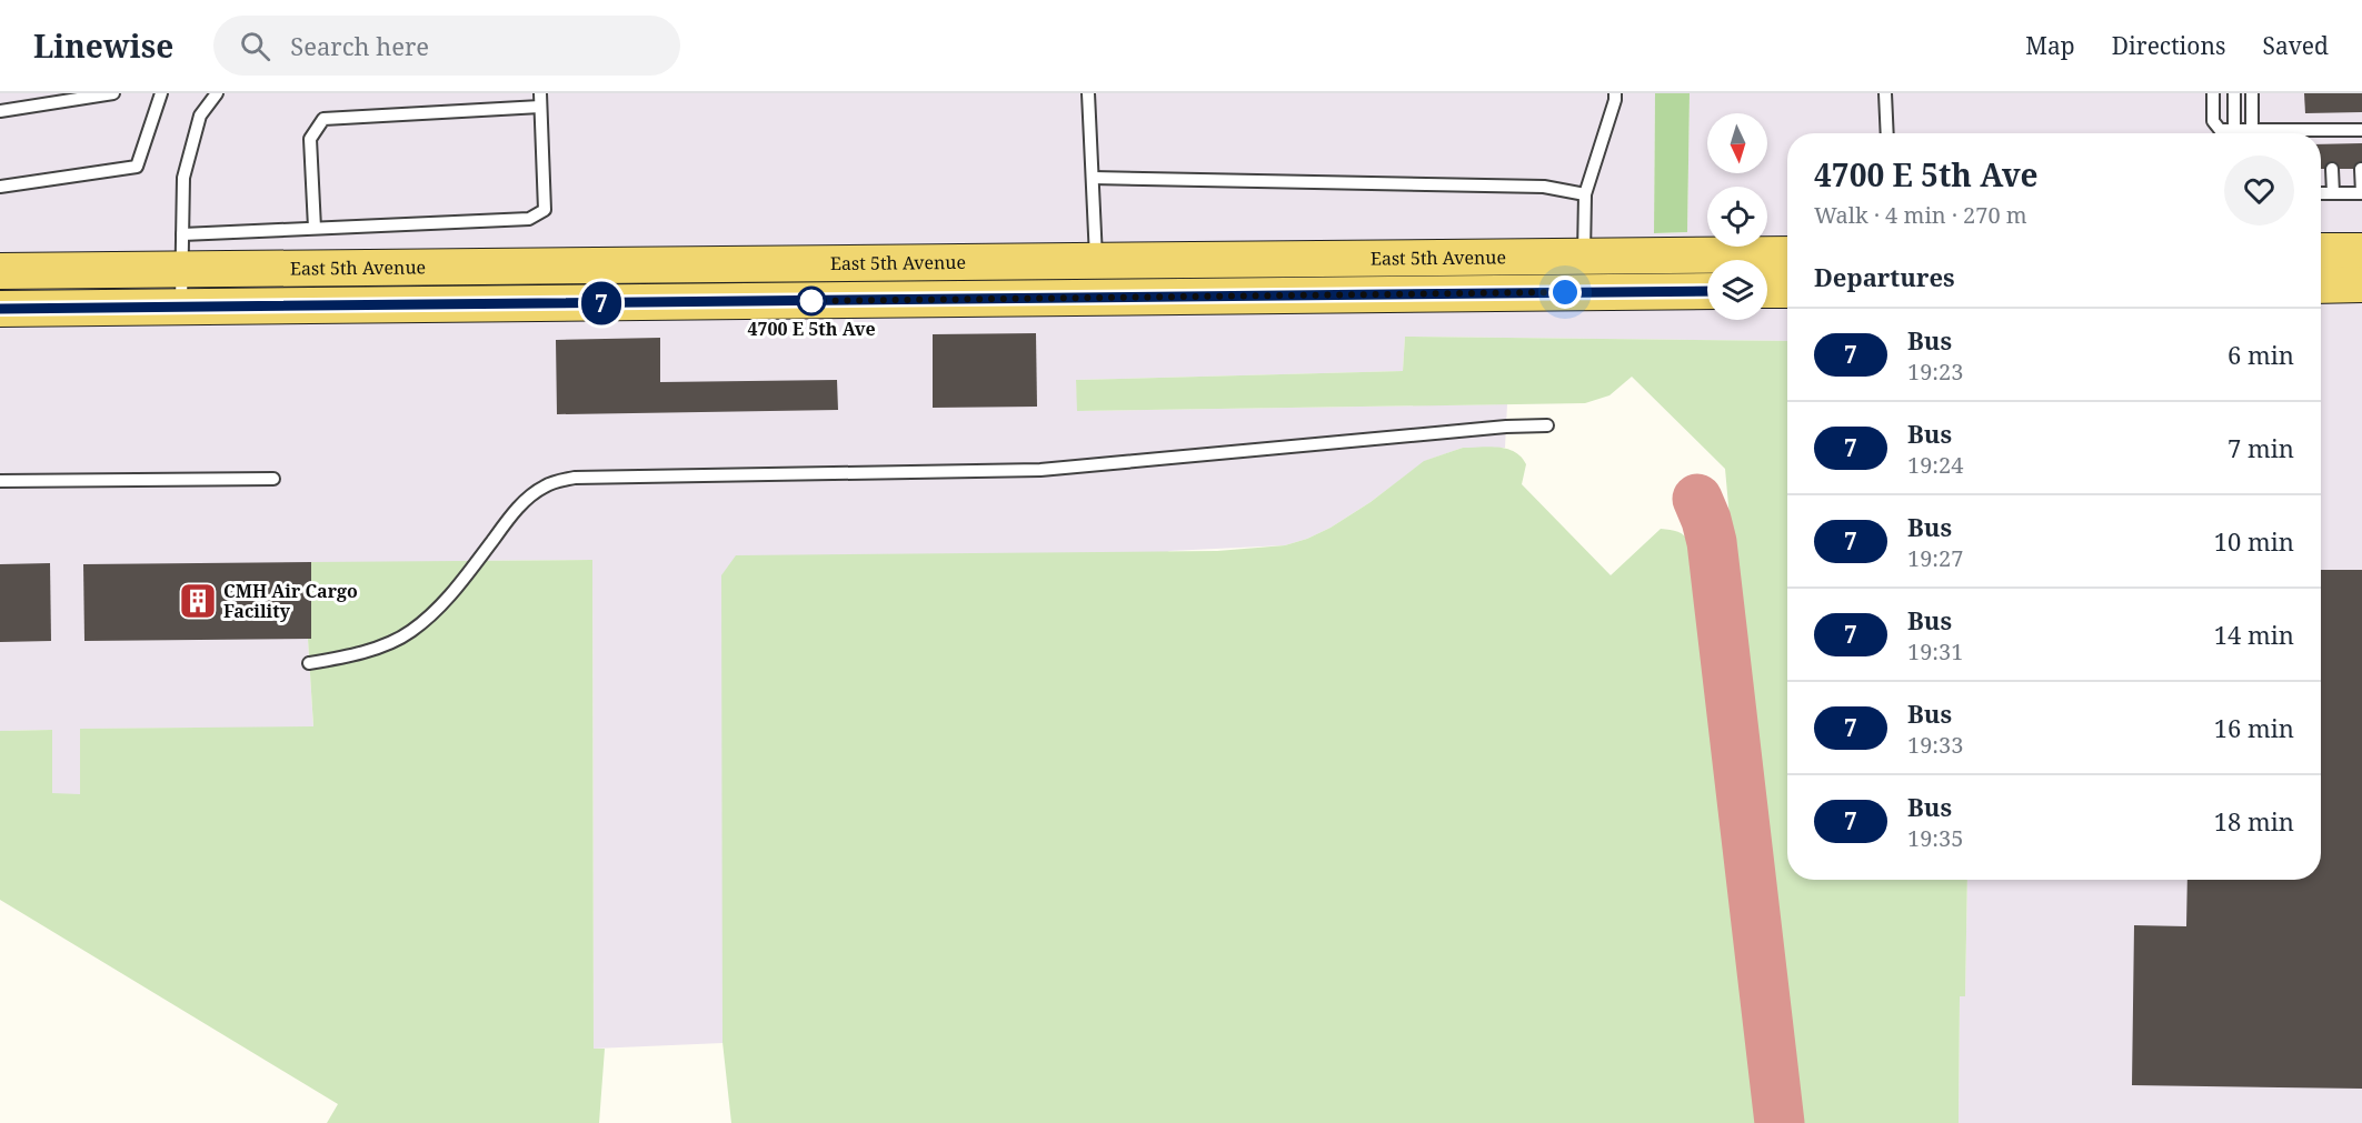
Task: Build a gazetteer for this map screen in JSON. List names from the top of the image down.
{
  "streets": {
    "main road": ["East 5th Avenue"]
  },
  "places": {
    "other": ["4700 E 5th Ave"],
    "building": ["CMH Air Cargo Facility"]
  },
  "lines": ["bus line 7"],
  "north": "bottom",
  "page": {
    "header": "Linewise",
    "search": "Search here",
    "nav": ["Map", "Directions", "Saved"],
    "on_map": "7",
    "heading": [
      ["4700 E 5th Ave", "Walk · 4 min · 270 m"],
      "Departures"
    ],
    "list": [
      {
        "mark": "7",
        "name": "Bus",
        "note": "19:23",
        "value": "6 min"
      },
      {
        "mark": "7",
        "name": "Bus",
        "note": "19:24",
        "value": "7 min"
      },
      {
        "mark": "7",
        "name": "Bus",
        "note": "19:27",
        "value": "10 min"
      },
      {
        "mark": "7",
        "name": "Bus",
        "note": "19:31",
        "value": "14 min"
      },
      {
        "mark": "7",
        "name": "Bus",
        "note": "19:33",
        "value": "16 min"
      },
      {
        "mark": "7",
        "name": "Bus",
        "note": "19:35",
        "value": "18 min"
      }
    ]
  }
}
